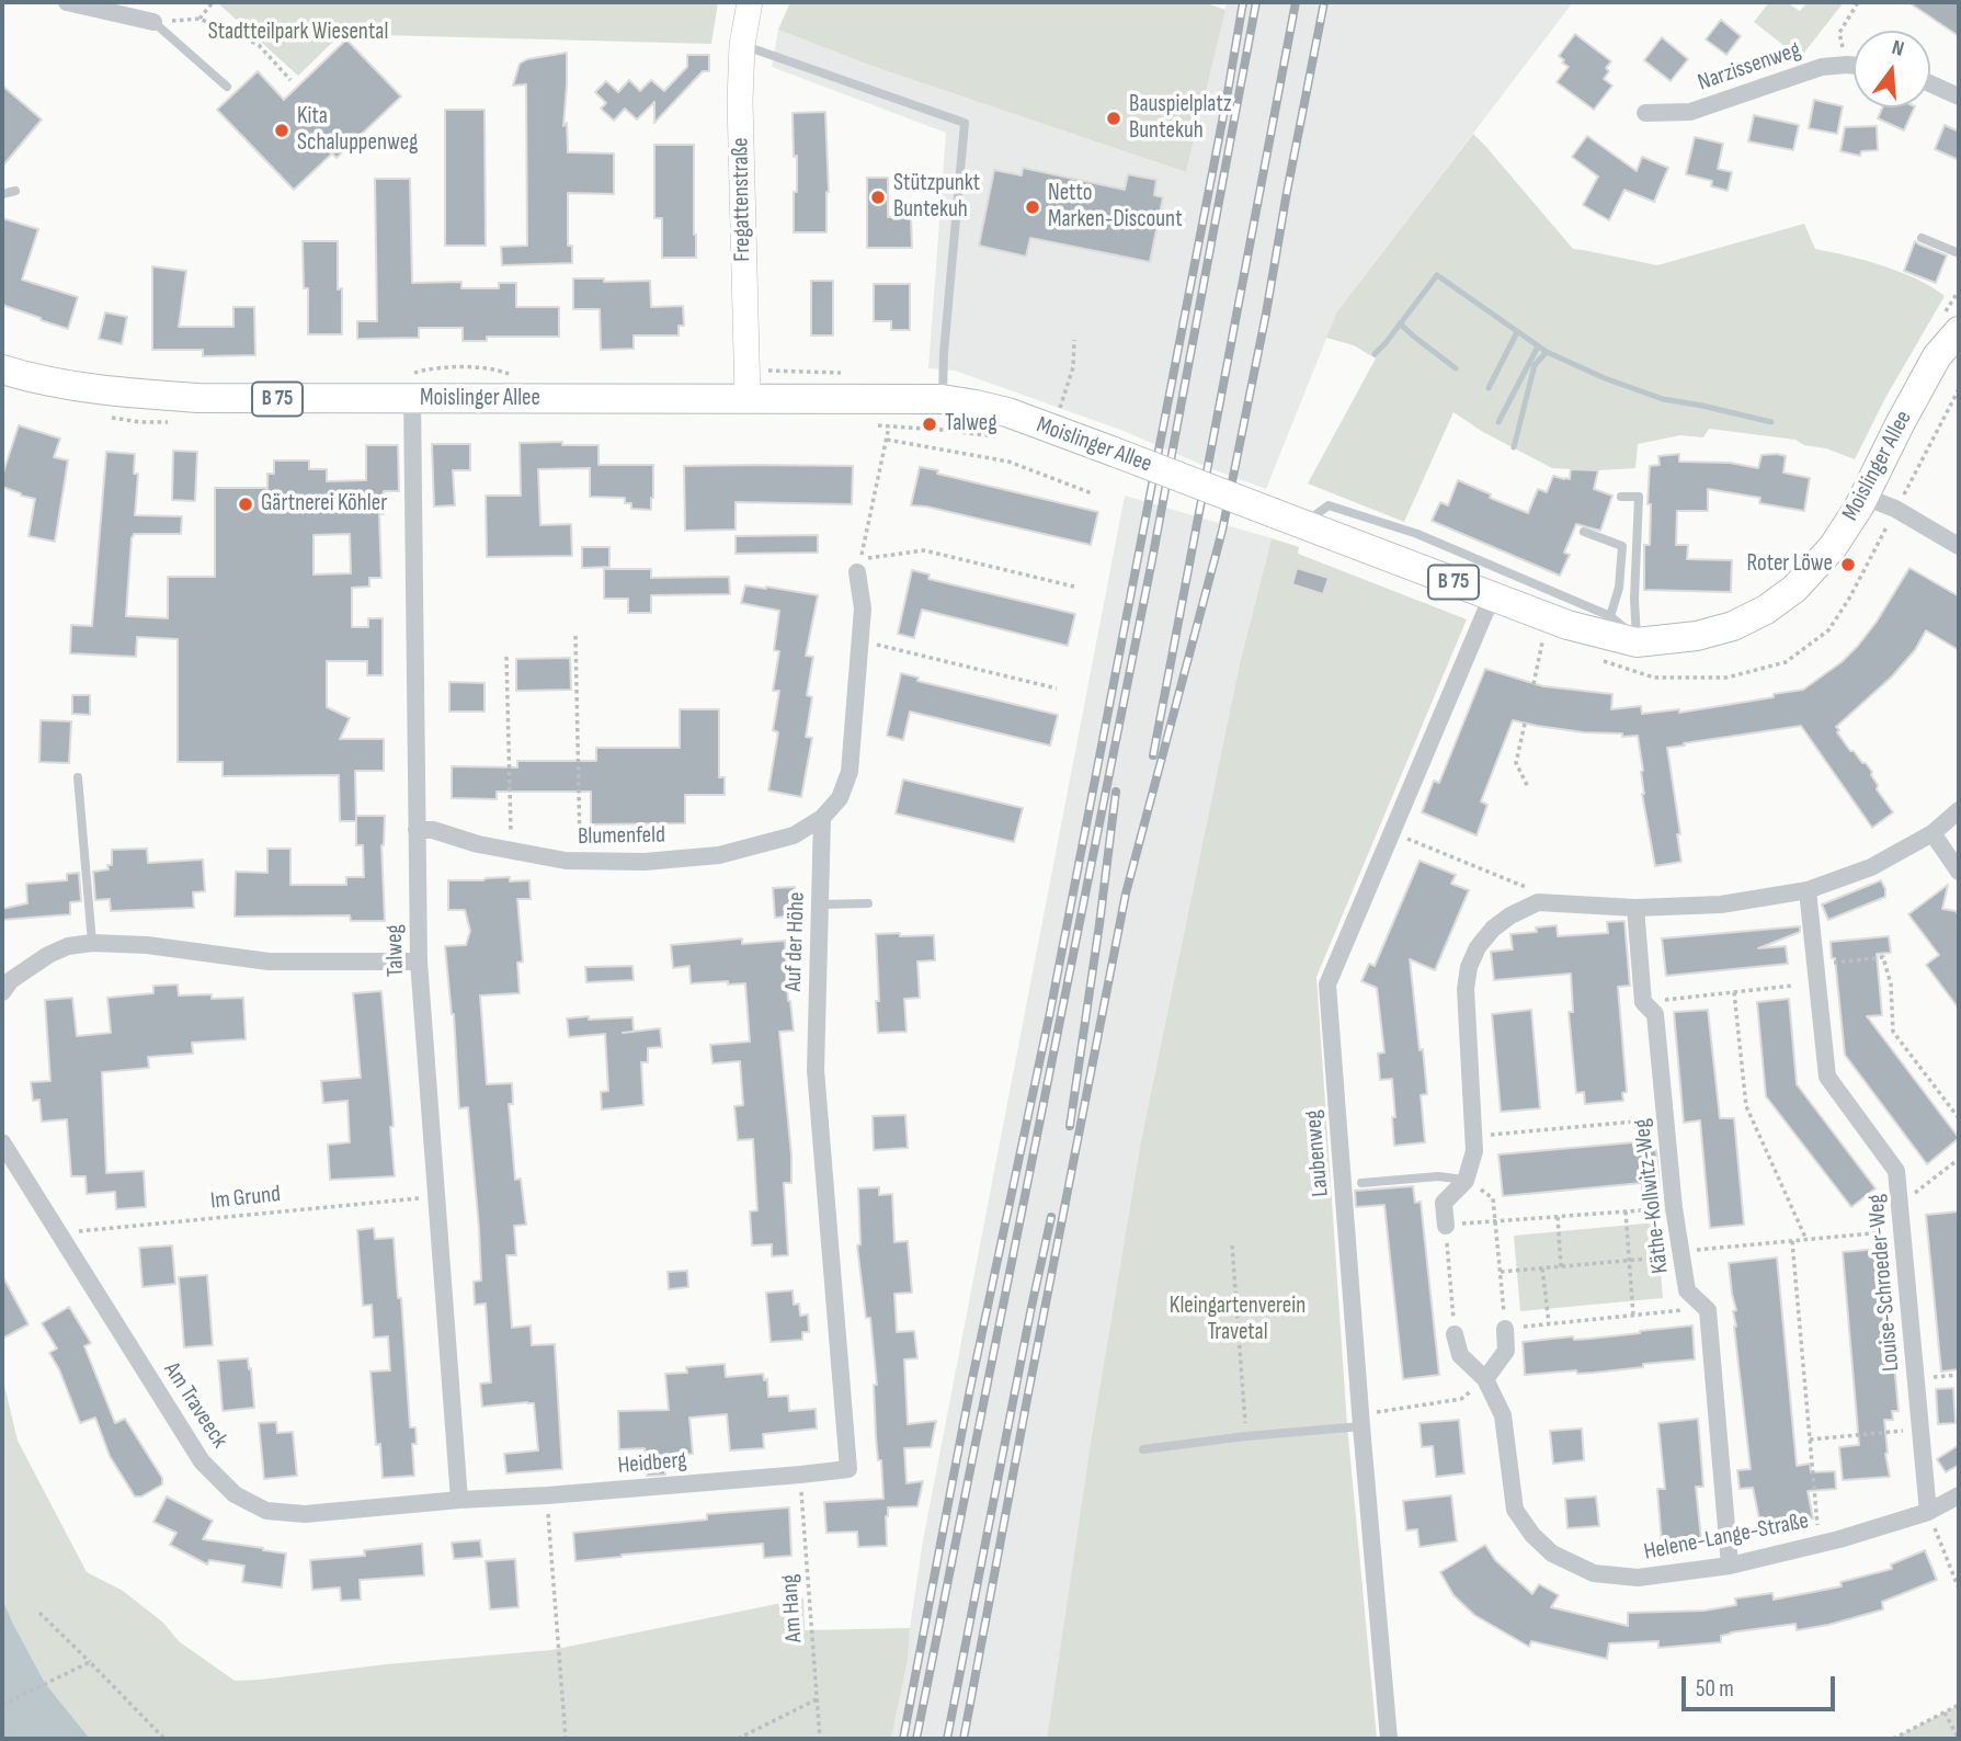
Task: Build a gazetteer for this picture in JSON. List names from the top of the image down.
{
  "streets": {
    "main road": ["B 75", "Moislinger Allee"],
    "street": [
      "Narzissenweg",
      "Fregattenstraße",
      "Blumenfeld",
      "Auf der Höhe",
      "Talweg",
      "Laubenweg",
      "Käthe-Kollwitz-Weg",
      "Louise-Schroeder-Weg",
      "Am Traveeck",
      "Heidberg",
      "Helene-Lange-Straße"
    ],
    "path": ["Im Grund", "Am Hang"]
  },
  "crossings": [
    ["Fregattenstraße", "Moislinger Allee"],
    ["Moislinger Allee", "Talweg"],
    ["Moislinger Allee", "Laubenweg"],
    ["Blumenfeld", "Auf der Höhe"],
    ["Blumenfeld", "Talweg"],
    ["Auf der Höhe", "Heidberg"],
    ["Talweg", "Im Grund"],
    ["Talweg", "Am Traveeck"],
    ["Talweg", "Heidberg"],
    ["Käthe-Kollwitz-Weg", "Helene-Lange-Straße"],
    ["Im Grund", "Am Traveeck"],
    ["Louise-Schroeder-Weg", "Helene-Lange-Straße"],
    ["Am Traveeck", "Heidberg"],
    ["Heidberg", "Am Hang"]
  ],
  "parks": ["Stadtteilpark Wiesental", "Kleingartenverein Travetal"],
  "places": [
    "Bauspielplatz Buntekuh",
    "Kita Schaluppenweg",
    "Stützpunkt Buntekuh",
    "Netto Marken-Discount",
    "Talweg",
    "Gärtnerei Köhler",
    "Roter Löwe"
  ],
  "scale_bar": "50 m",
  "north": "top"
}
